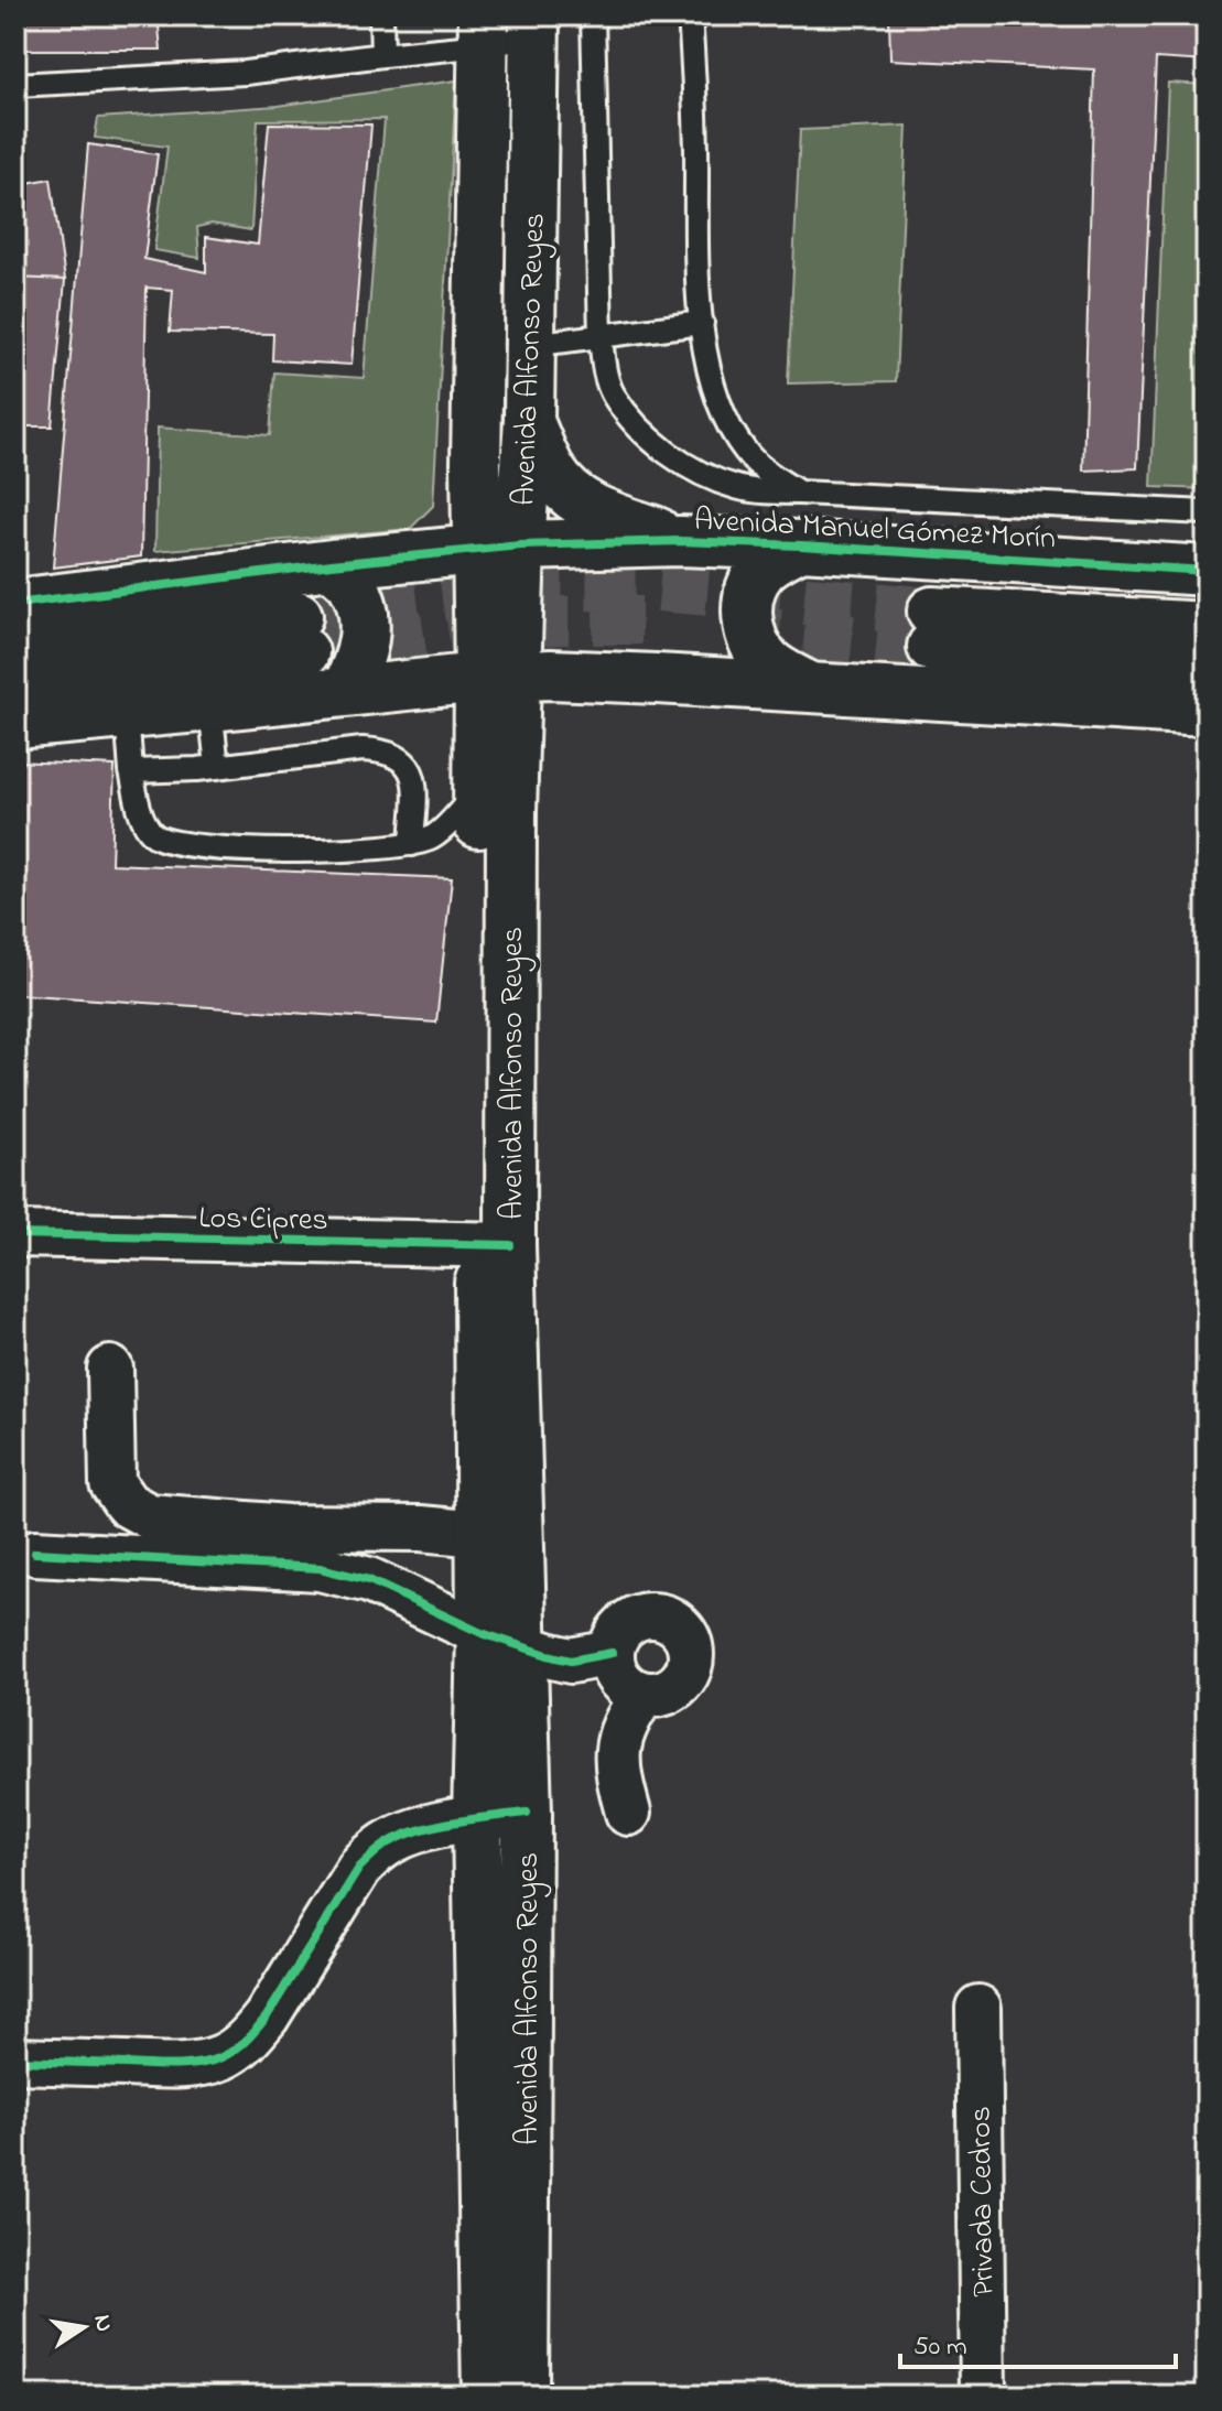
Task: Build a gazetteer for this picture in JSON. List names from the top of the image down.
{
  "streets": {
    "main road": ["Avenida Alfonso Reyes", "Avenida Manuel Gómez Morín"],
    "street": ["Los Cipres", "Privada Cedros"]
  },
  "crossings": [
    ["Avenida Alfonso Reyes", "Avenida Manuel Gómez Morín"],
    ["Avenida Alfonso Reyes", "Los Cipres"]
  ],
  "scale_bar": "50 m",
  "north": "right"
}
